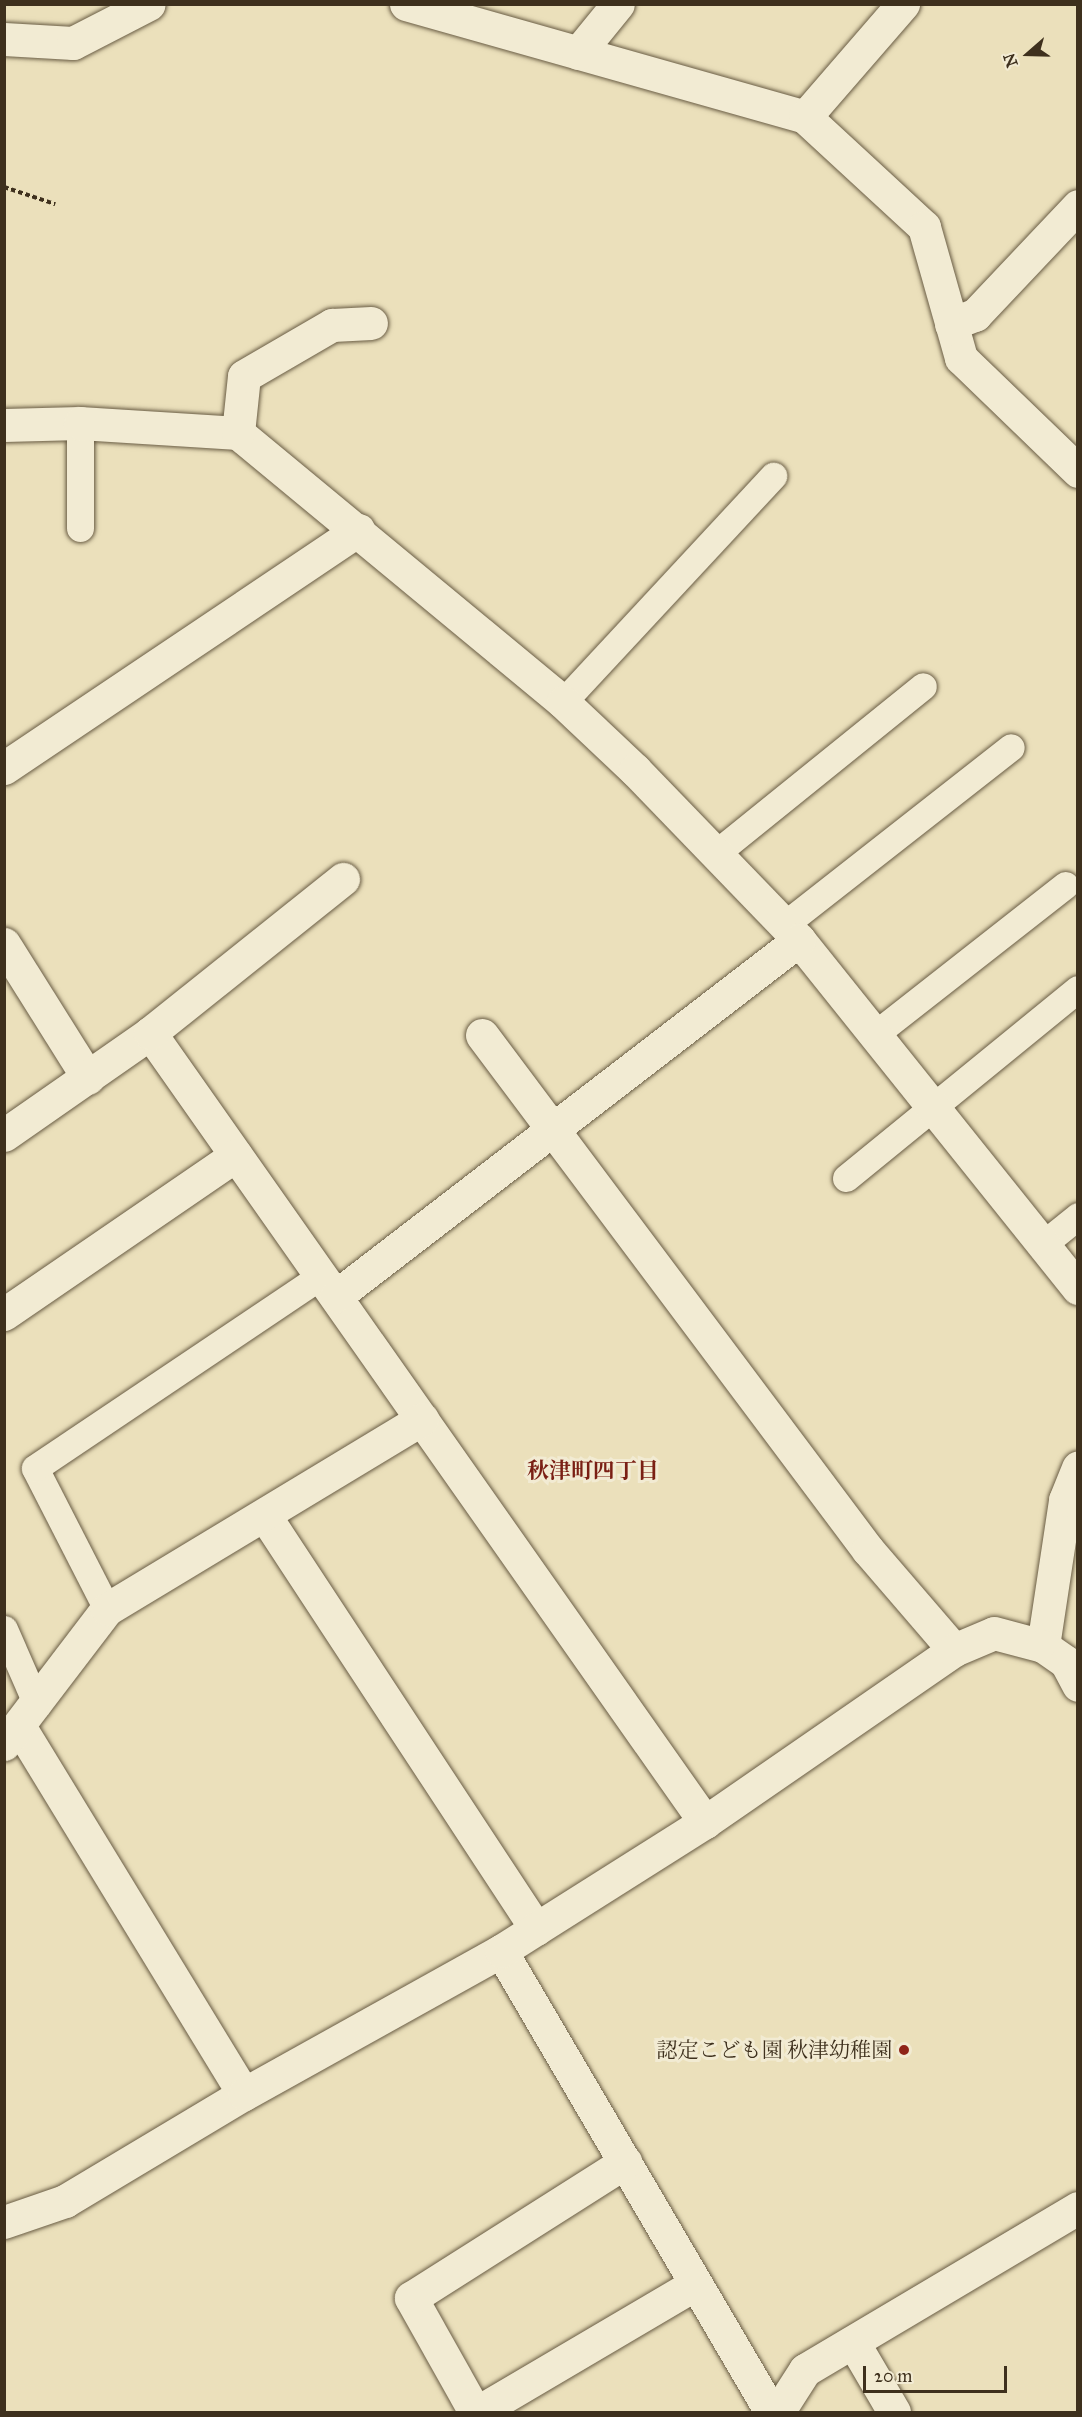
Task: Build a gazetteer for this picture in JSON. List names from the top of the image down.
{
  "districts": ["秋津町四丁目"],
  "places": ["認定こども園 秋津幼稚園"],
  "scale_bar": "20 m",
  "north": "left"
}
